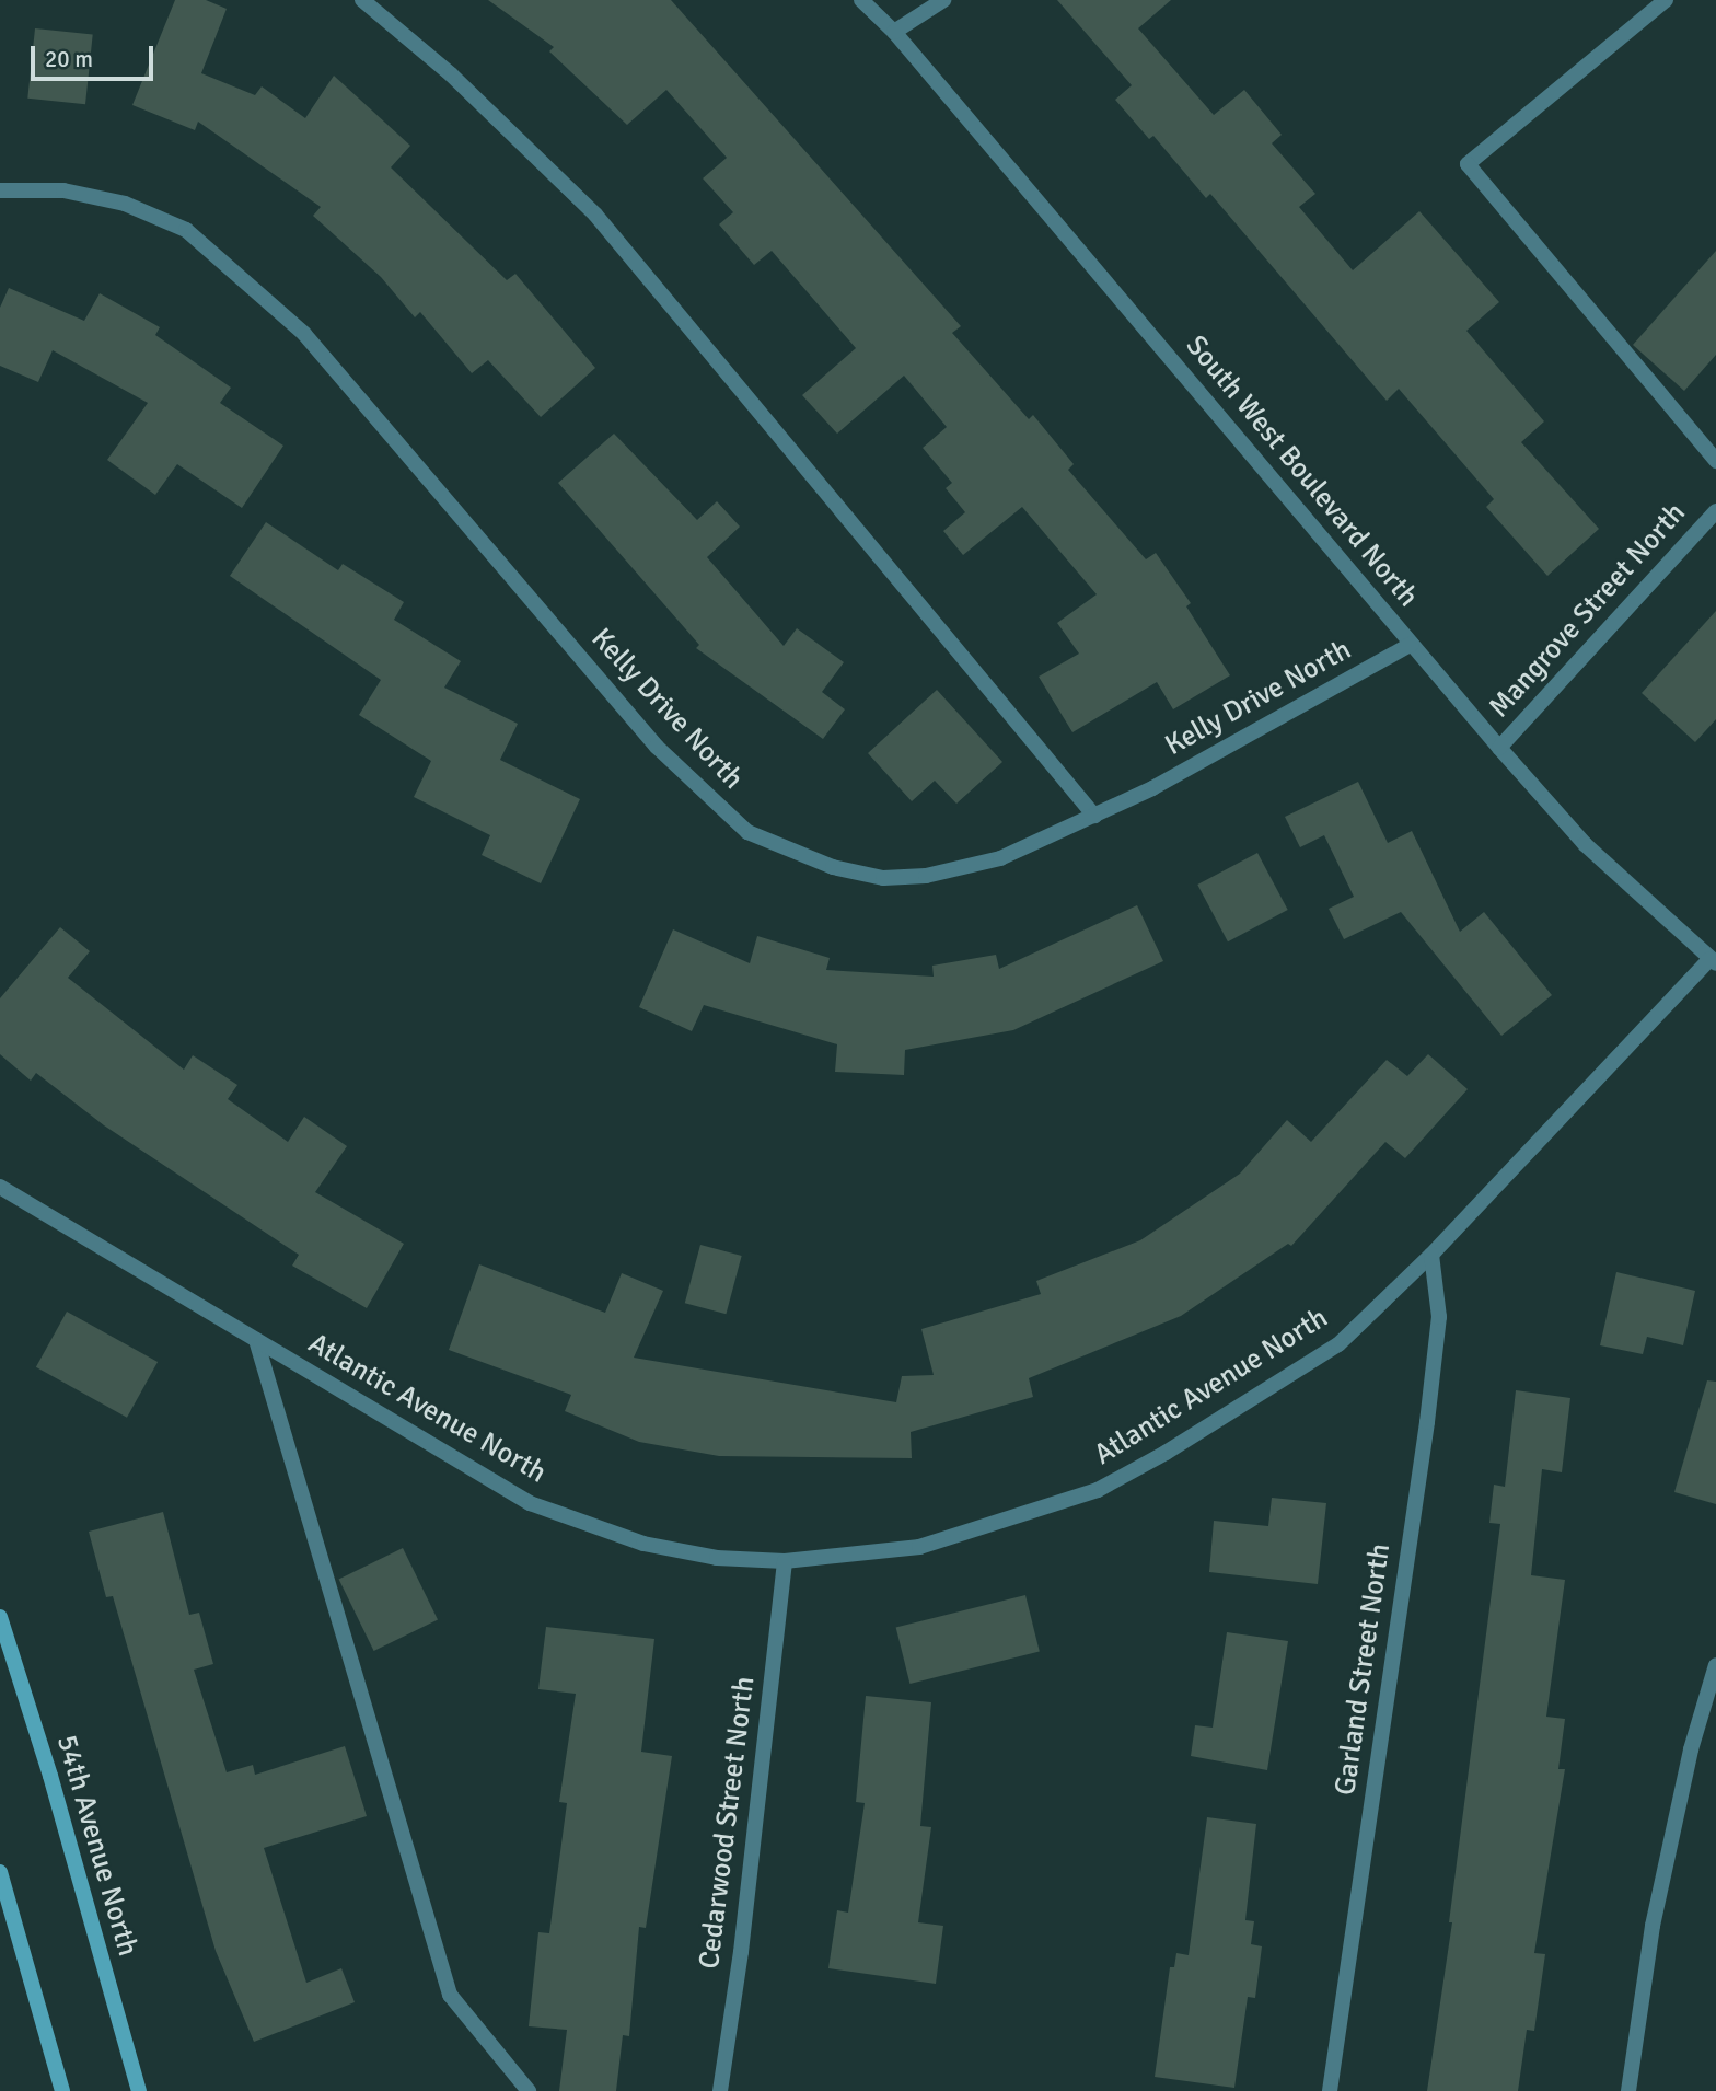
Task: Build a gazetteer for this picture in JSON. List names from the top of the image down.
{
  "streets": {
    "main road": ["54th Avenue North"],
    "street": [
      "South West Boulevard North",
      "Mangrove Street North",
      "Kelly Drive North",
      "Atlantic Avenue North",
      "Garland Street North",
      "Cedarwood Street North"
    ]
  },
  "crossings": [
    ["South West Boulevard North", "Mangrove Street North"],
    ["South West Boulevard North", "Kelly Drive North"],
    ["South West Boulevard North", "Atlantic Avenue North"],
    ["Atlantic Avenue North", "Garland Street North"],
    ["Atlantic Avenue North", "Cedarwood Street North"]
  ],
  "scale_bar": "20 m"
}
